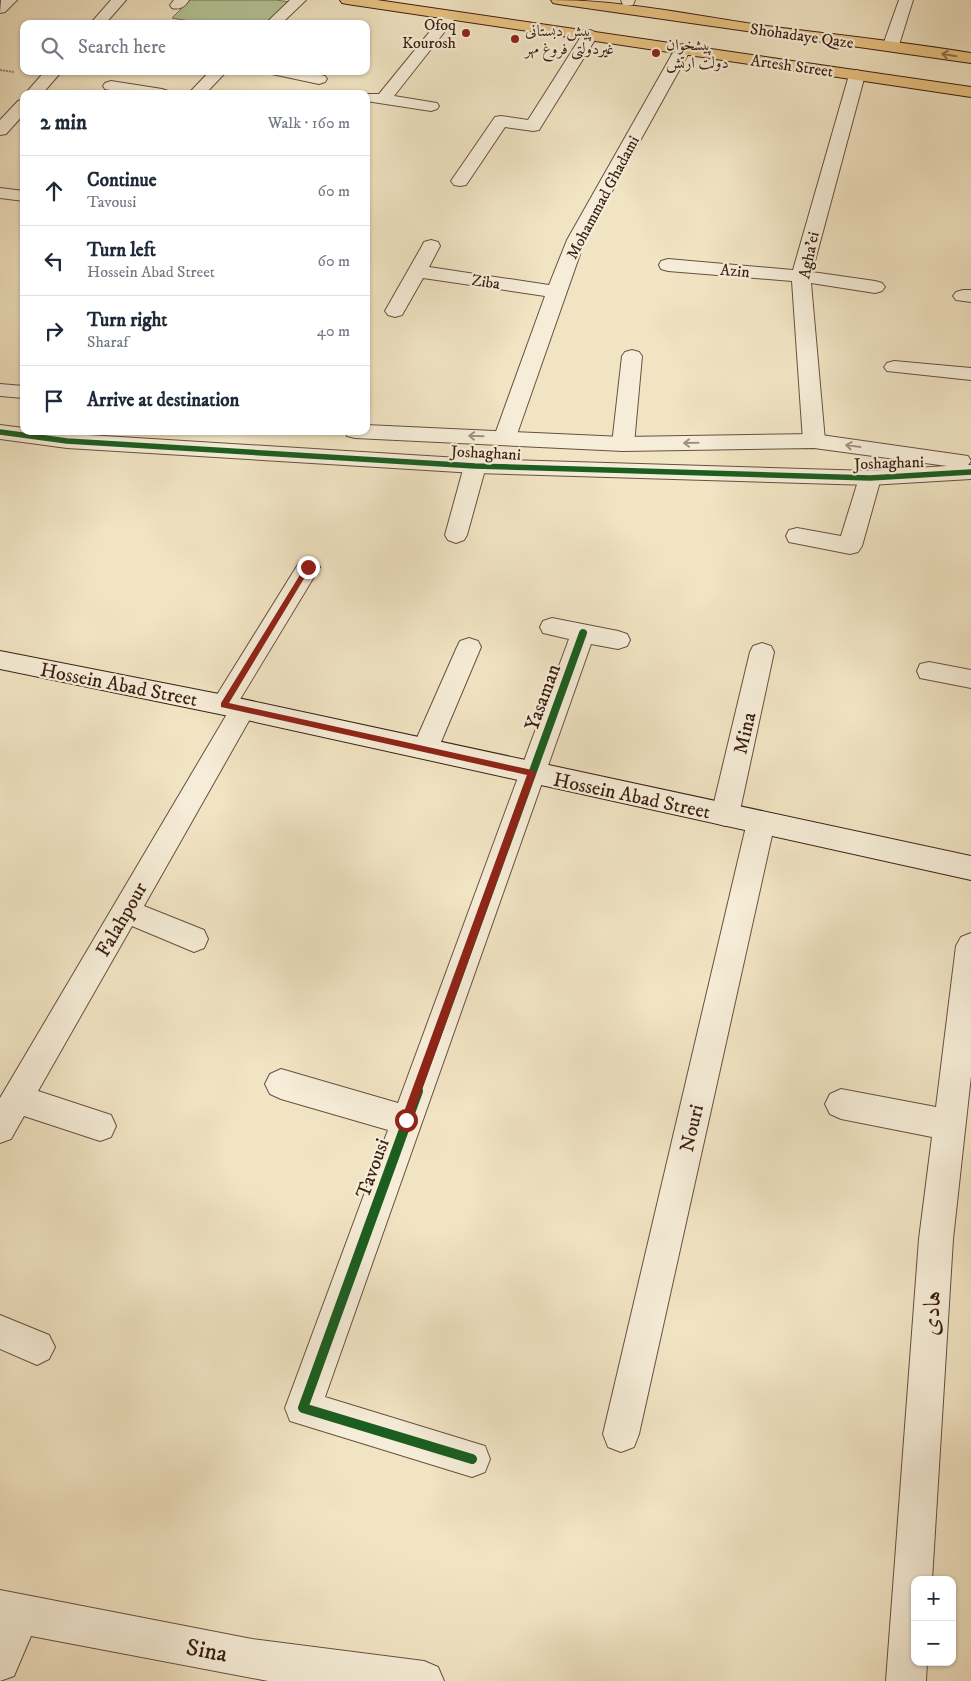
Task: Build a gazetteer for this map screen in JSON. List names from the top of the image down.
{
  "streets": {
    "main road": ["Shohadaye Qaze", "Artesh Street"],
    "street": [
      "Mohammad Ghadami",
      "Agha'ei",
      "Azin",
      "Ziba",
      "Joshaghani",
      "Hossein Abad Street",
      "Yasaman",
      "Mina",
      "Falahpour",
      "Nouri",
      "Tavousi",
      "هادی",
      "Sina"
    ]
  },
  "crossings": [
    ["Shohadaye Qaze", "Artesh Street"],
    ["Artesh Street", "Mohammad Ghadami"],
    ["Artesh Street", "Agha'ei"],
    ["Mohammad Ghadami", "Ziba"],
    ["Mohammad Ghadami", "Joshaghani"],
    ["Agha'ei", "Azin"],
    ["Agha'ei", "Joshaghani"],
    ["Hossein Abad Street", "Yasaman"],
    ["Hossein Abad Street", "Mina"],
    ["Hossein Abad Street", "Falahpour"],
    ["Hossein Abad Street", "Nouri"],
    ["Hossein Abad Street", "Tavousi"],
    ["Yasaman", "Tavousi"]
  ],
  "places": ["Ofoq Kourosh", "پیش دبستانی غیردولتی فروغ مهر", "پیشخوان دولت ارتش"],
  "page": {
    "search": "Search here",
    "heading": ["2 min", "Walk · 160 m"],
    "list": [
      ["Continue", "Tavousi", "60 m"],
      ["Turn left", "Hossein Abad Street", "60 m"],
      ["Turn right", "Sharaf", "40 m"],
      "Arrive at destination"
    ],
    "map_buttons": ["+", "−"]
  }
}
